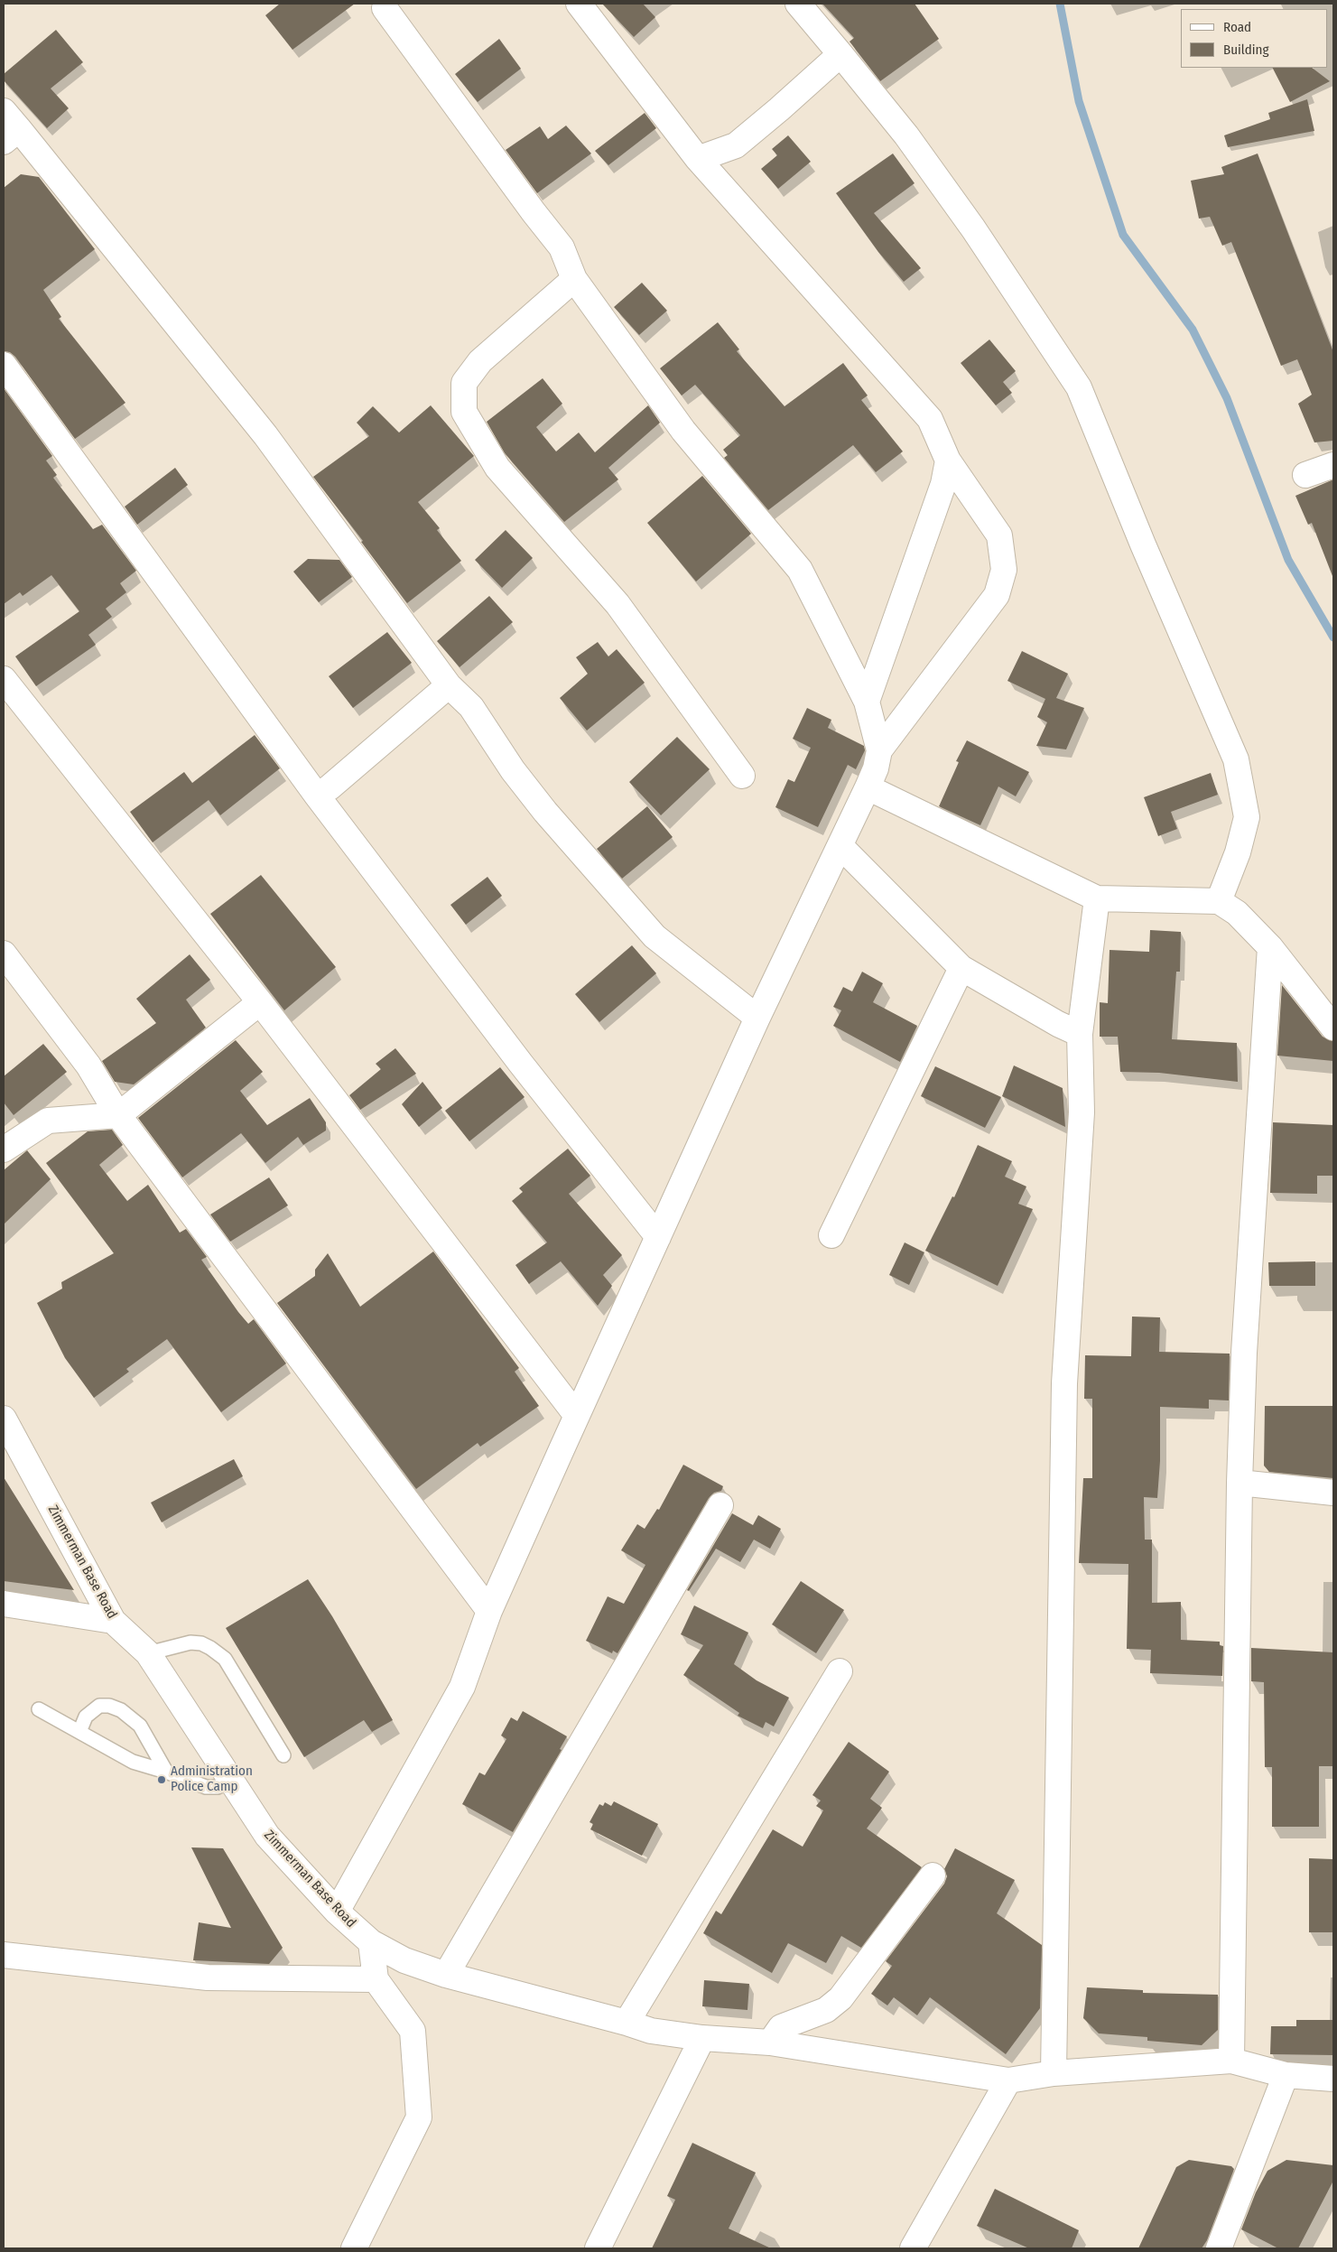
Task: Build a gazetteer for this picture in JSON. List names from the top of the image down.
{
  "streets": {
    "street": ["Zimmerman Base Road"]
  },
  "places": ["Administration Police Camp"],
  "legend": ["Road", "Building"]
}
